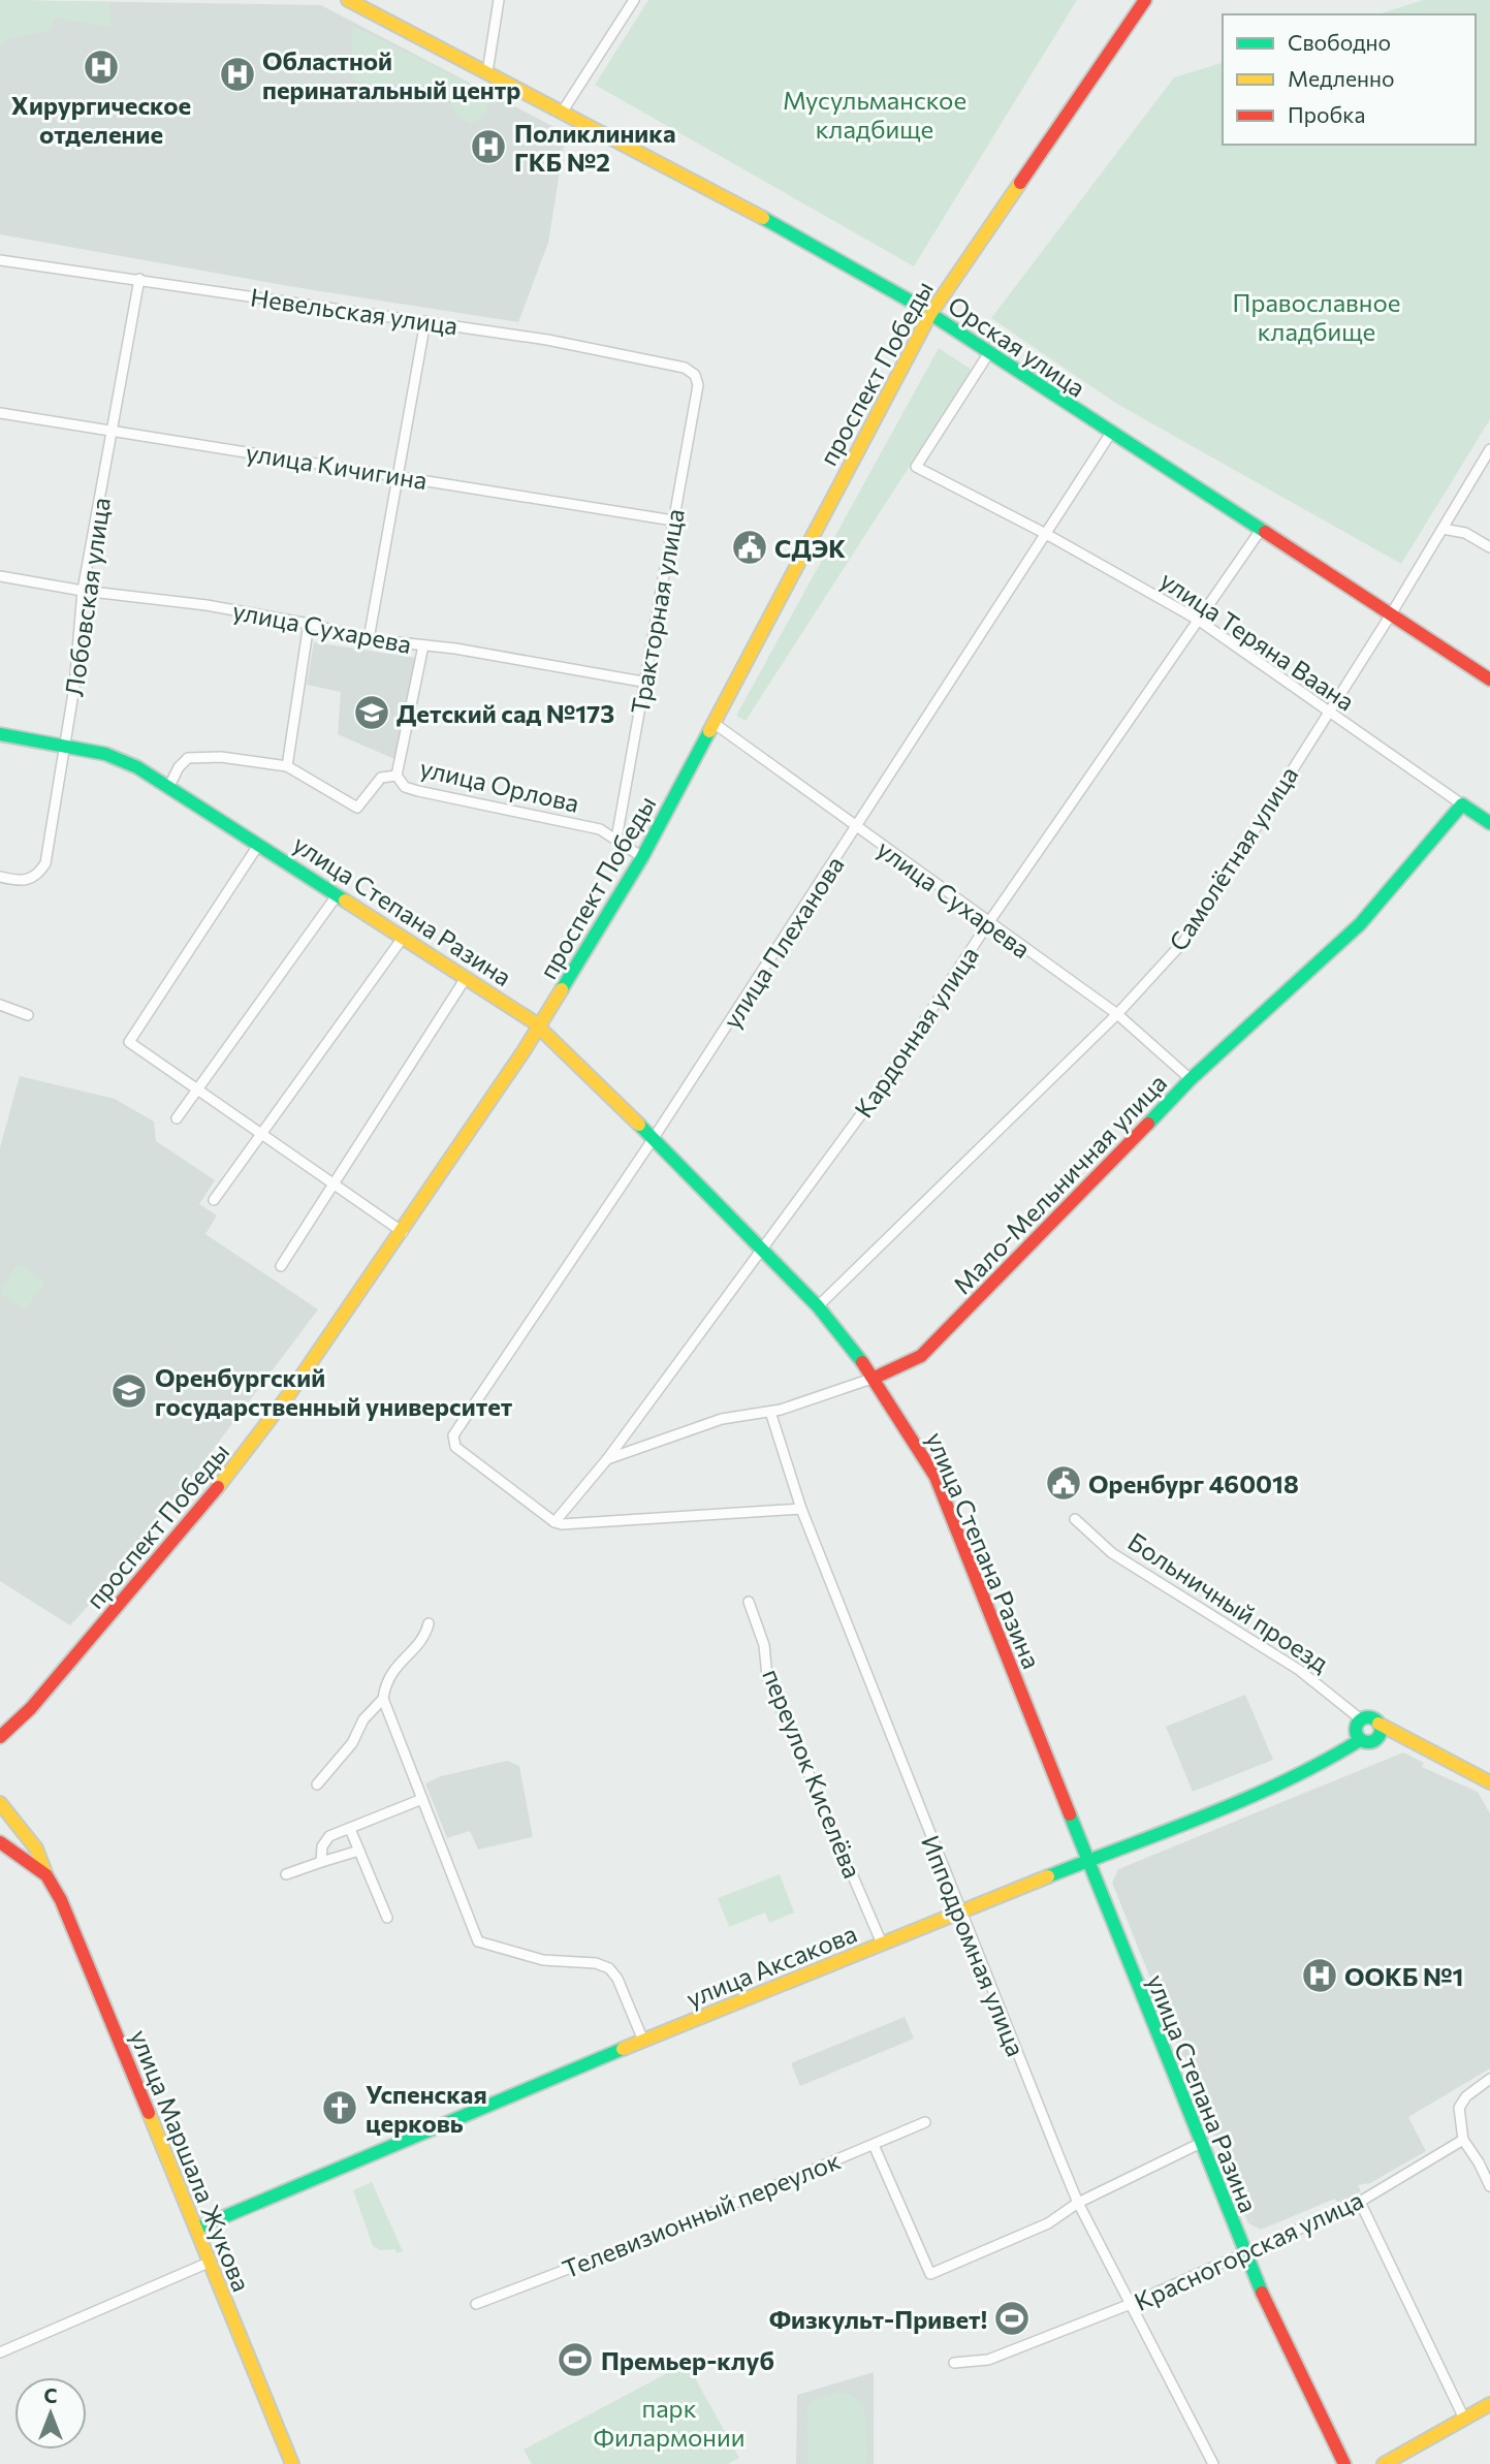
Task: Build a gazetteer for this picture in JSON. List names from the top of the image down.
{
  "streets": {
    "main road": [
      "Орская улица",
      "проспект Победы",
      "улица Теряна Ваана",
      "улица Степана Разина",
      "Мало-Мельничная улица",
      "улица Аксакова",
      "улица Маршала Жукова"
    ],
    "street": [
      "Невельская улица",
      "улица Кичигина",
      "Лобовская улица",
      "Тракторная улица",
      "улица Сухарева",
      "улица Орлова",
      "Самолётная улица",
      "улица Плеханова",
      "Кардонная улица",
      "Больничный проезд",
      "переулок Киселёва",
      "Ипподромная улица",
      "Телевизионный переулок",
      "Красногорская улица"
    ]
  },
  "crossings": [
    ["Невельская улица", "Лобовская улица"],
    ["Невельская улица", "Тракторная улица"],
    ["Орская улица", "проспект Победы"],
    ["Орская улица", "улица Теряна Ваана"],
    ["Орская улица", "Самолётная улица"],
    ["Орская улица", "улица Плеханова"],
    ["Орская улица", "Кардонная улица"],
    ["проспект Победы", "улица Сухарева"],
    ["проспект Победы", "улица Орлова"],
    ["проспект Победы", "улица Степана Разина"],
    ["улица Кичигина", "Лобовская улица"],
    ["улица Кичигина", "Тракторная улица"],
    ["Лобовская улица", "улица Сухарева"],
    ["Лобовская улица", "улица Степана Разина"],
    ["Тракторная улица", "улица Сухарева"],
    ["Тракторная улица", "улица Орлова"],
    ["улица Сухарева", "Самолётная улица"],
    ["улица Сухарева", "улица Плеханова"],
    ["улица Сухарева", "Кардонная улица"],
    ["улица Сухарева", "Мало-Мельничная улица"],
    ["улица Теряна Ваана", "Самолётная улица"],
    ["улица Теряна Ваана", "улица Плеханова"],
    ["улица Теряна Ваана", "Кардонная улица"],
    ["улица Теряна Ваана", "Мало-Мельничная улица"],
    ["улица Орлова", "улица Степана Разина"],
    ["Самолётная улица", "улица Степана Разина"],
    ["улица Степана Разина", "улица Плеханова"],
    ["улица Степана Разина", "Кардонная улица"],
    ["улица Степана Разина", "Мало-Мельничная улица"],
    ["улица Степана Разина", "улица Аксакова"],
    ["улица Степана Разина", "Красногорская улица"],
    ["улица Плеханова", "Кардонная улица"],
    ["Кардонная улица", "Мало-Мельничная улица"],
    ["Мало-Мельничная улица", "Ипподромная улица"],
    ["Больничный проезд", "улица Аксакова"],
    ["переулок Киселёва", "улица Аксакова"],
    ["Ипподромная улица", "улица Аксакова"],
    ["Ипподромная улица", "Красногорская улица"],
    ["улица Аксакова", "улица Маршала Жукова"]
  ],
  "parks": ["Мусульманское кладбище", "Православное кладбище", "парк Филармонии"],
  "places": {
    "hospital": [
      "Хирургическое отделение",
      "Областной перинатальный центр",
      "Поликлиника ГКБ №2",
      "ООКБ №1"
    ],
    "public building": ["СДЭК", "Оренбург 460018"],
    "school or university": ["Детский сад №173", "Оренбургский государственный университет"],
    "church": ["Успенская церковь"],
    "sports": ["Физкульт-Привет!", "Премьер-клуб"]
  },
  "legend": ["Свободно", "Медленно", "Пробка"],
  "north": "top"
}
